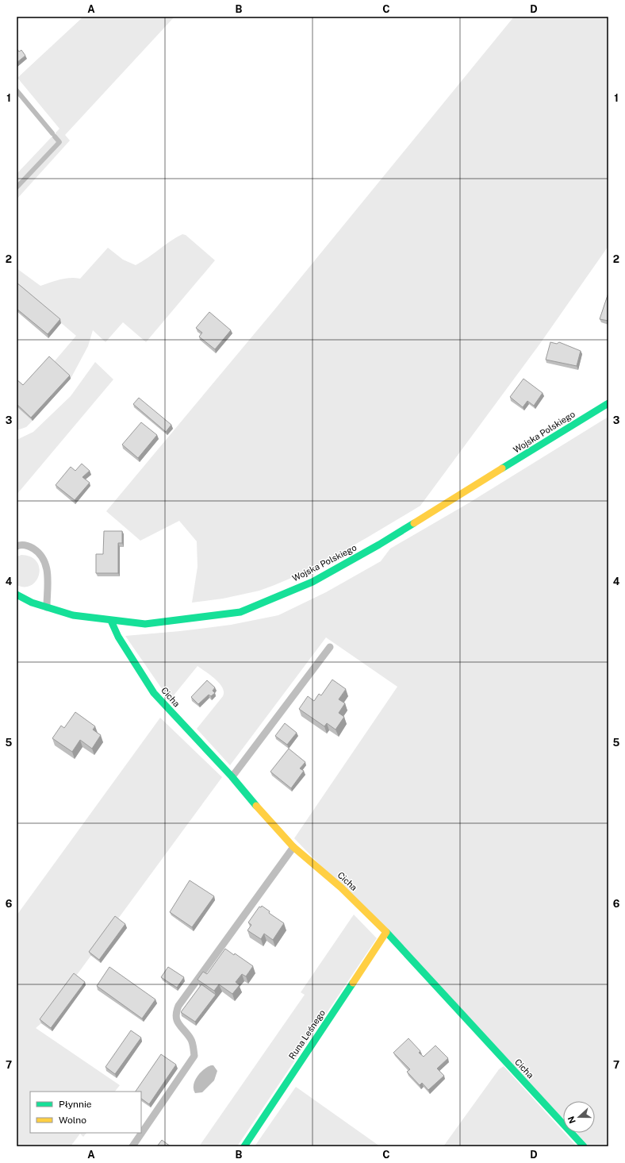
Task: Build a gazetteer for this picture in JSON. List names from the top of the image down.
{
  "streets": {
    "street": ["Wojska Polskiego", "Cicha", "Runa Leśnego"]
  },
  "crossings": [
    ["Wojska Polskiego", "Cicha"],
    ["Cicha", "Runa Leśnego"]
  ],
  "legend": ["Płynnie", "Wolno"],
  "north": "left",
  "grid": {
    "columns": [
      "A",
      "B",
      "C",
      "D"
    ],
    "rows": [
      "1",
      "2",
      "3",
      "4",
      "5",
      "6",
      "7"
    ]
  }
}
